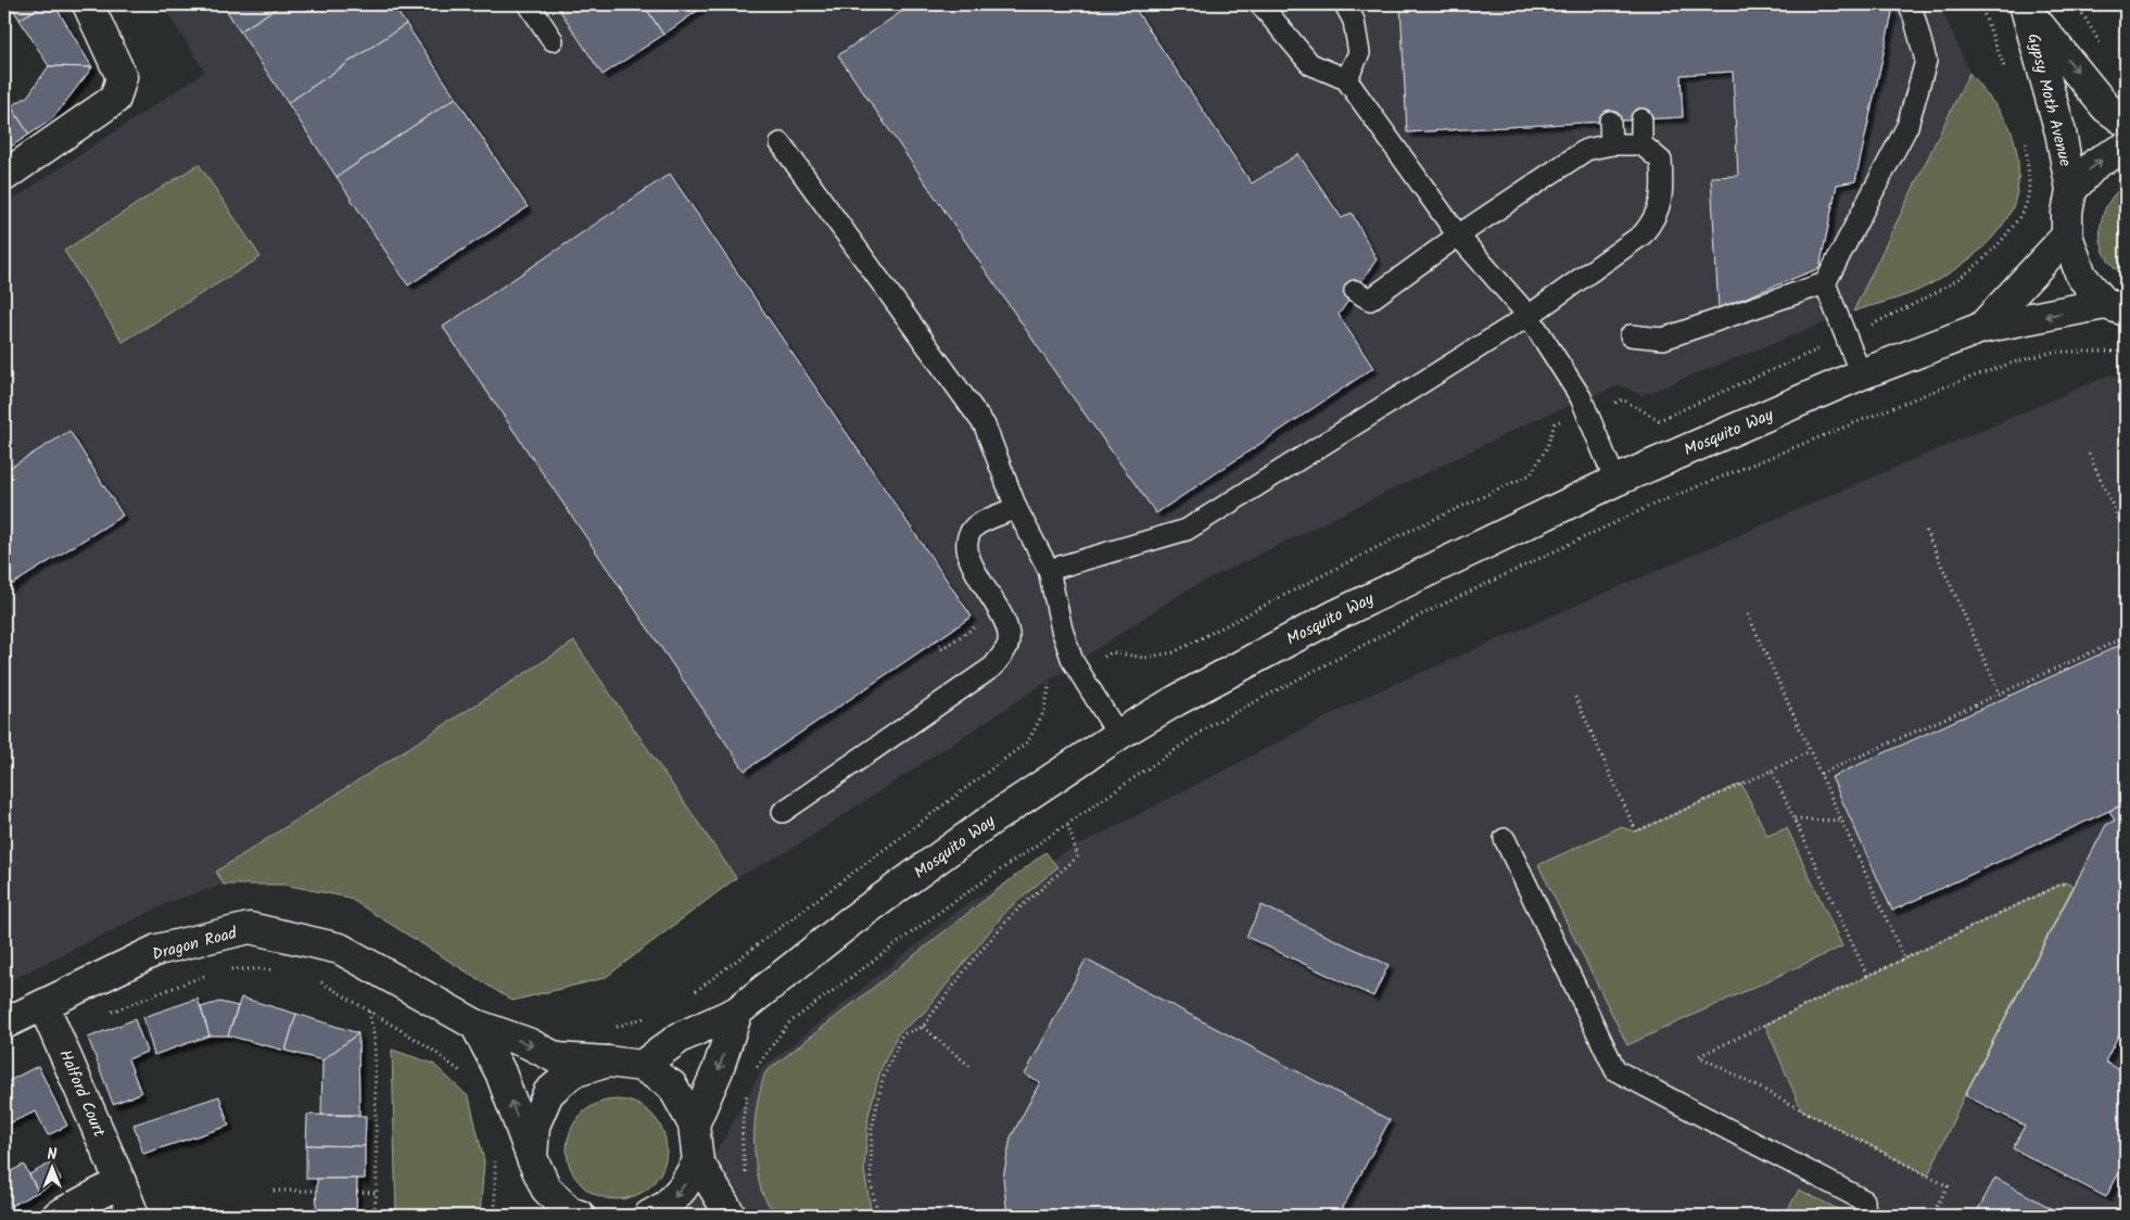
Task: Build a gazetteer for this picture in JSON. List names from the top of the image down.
{
  "streets": {
    "street": [
      "Gypsy Moth Avenue",
      "Mosquito Way",
      "Dragon Road",
      "Halford Court"
    ]
  },
  "crossings": [
    ["Mosquito Way", "Dragon Road"],
    ["Dragon Road", "Halford Court"]
  ],
  "one_way": ["Gypsy Moth Avenue"],
  "north": "top"
}
